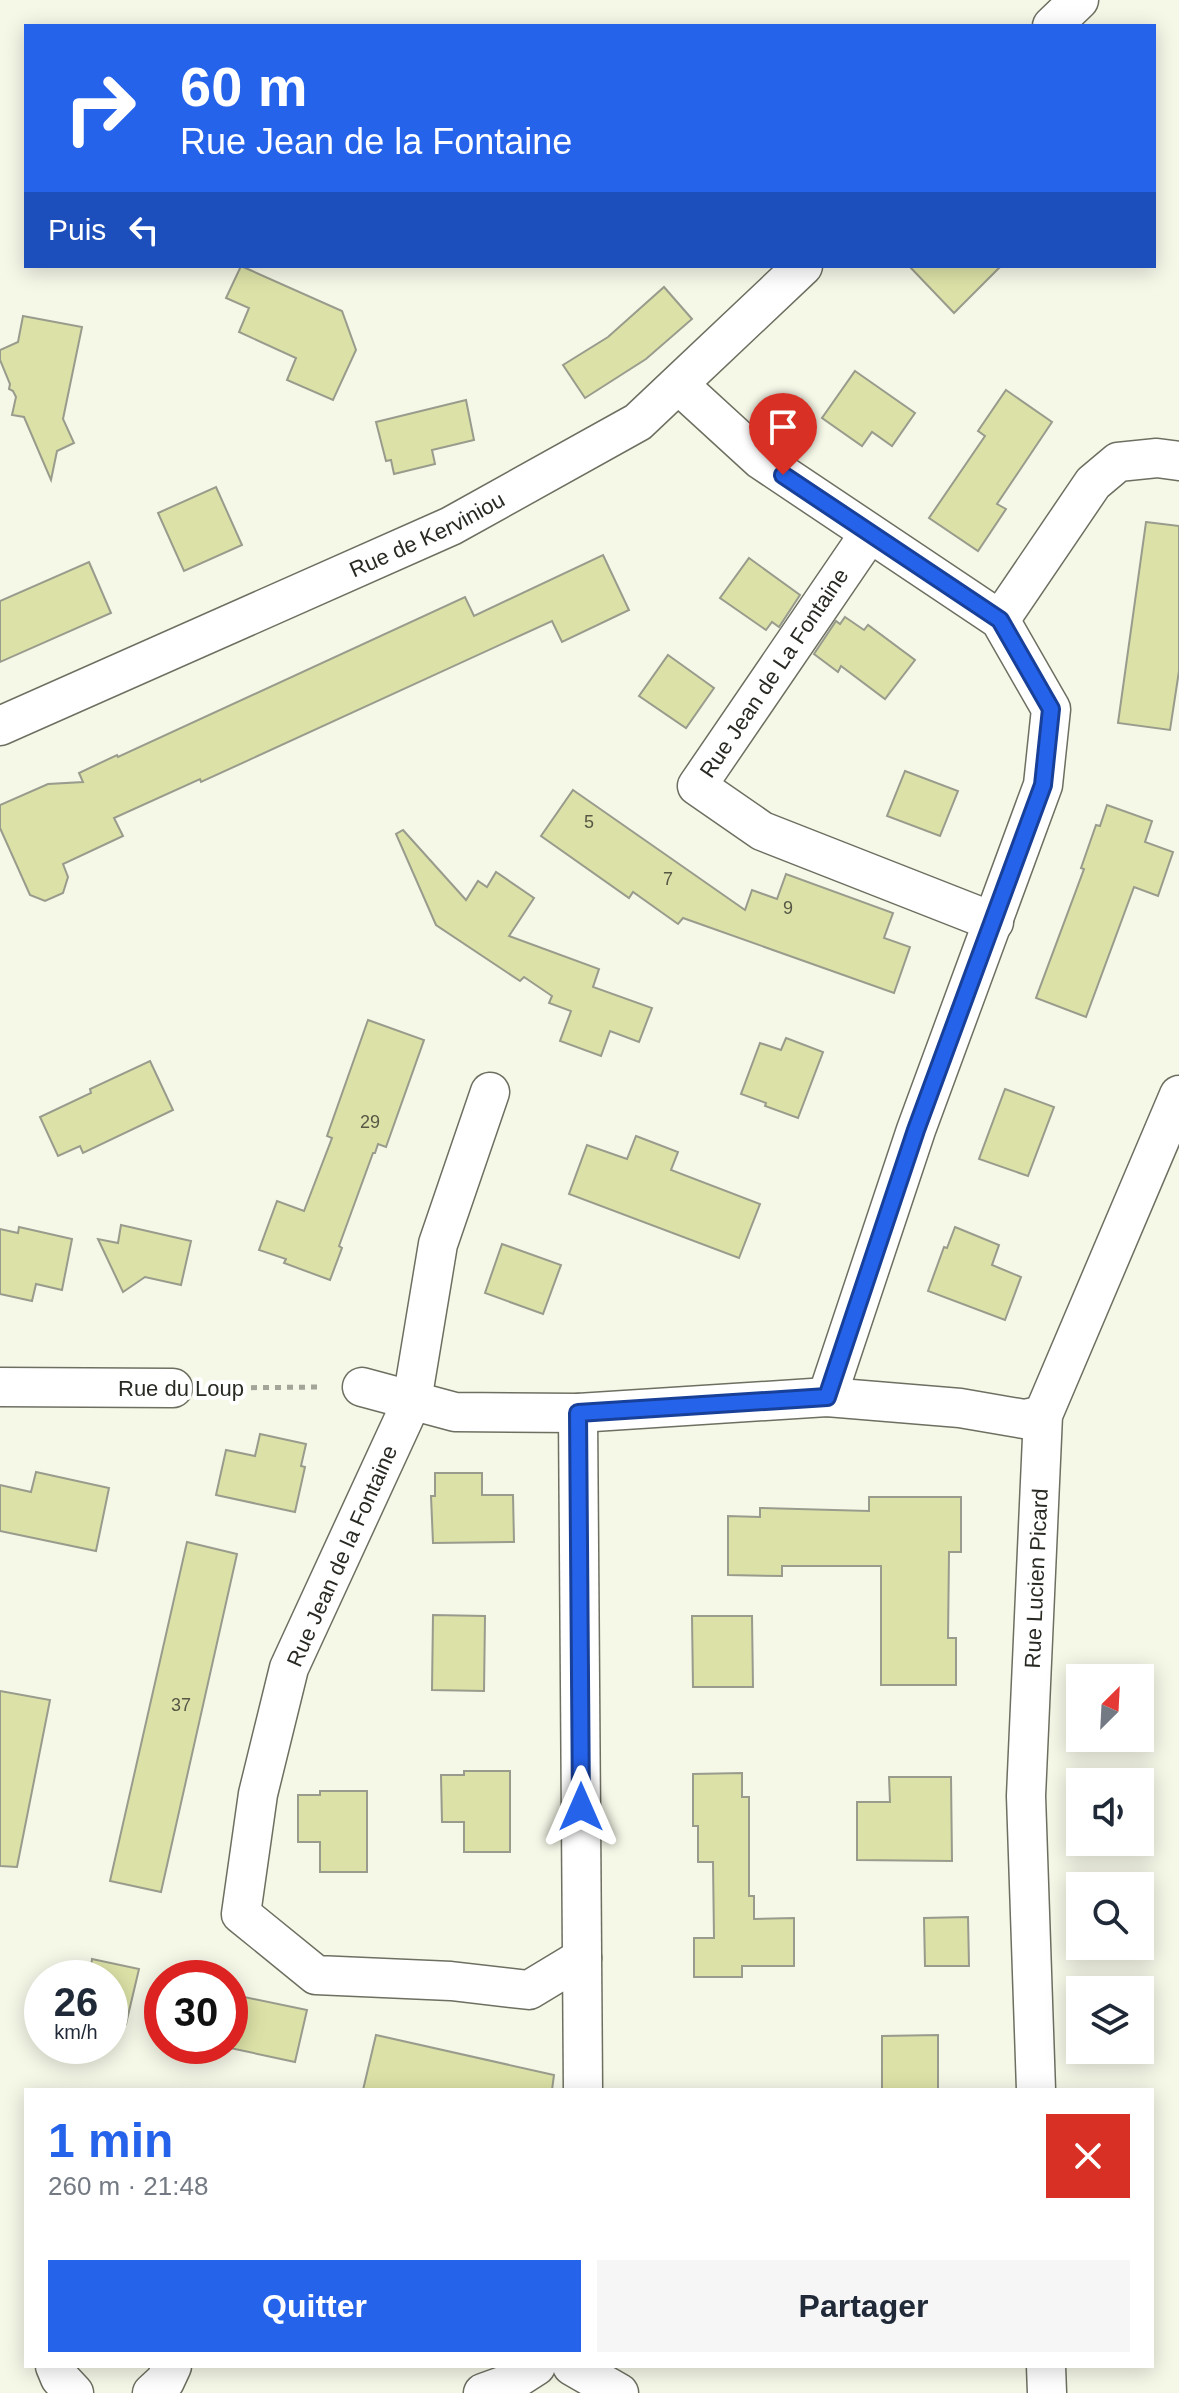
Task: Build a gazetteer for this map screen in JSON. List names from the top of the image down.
{
  "streets": {
    "street": [
      "Rue de Kerviniou",
      "Rue Jean de La Fontaine",
      "Rue du Loup",
      "Rue Jean de la Fontaine",
      "Rue Lucien Picard"
    ]
  },
  "house_numbers": [
    "5",
    "7",
    "9",
    "29",
    "37"
  ],
  "north": "top right",
  "page": {
    "turn": ["60 m", "Rue Jean de la Fontaine"],
    "then": "Puis",
    "speed": "26 km/h",
    "limit": "30",
    "heading": ["1 min", "260 m · 21:48"],
    "buttons": ["Quitter", "Partager"]
  }
}
